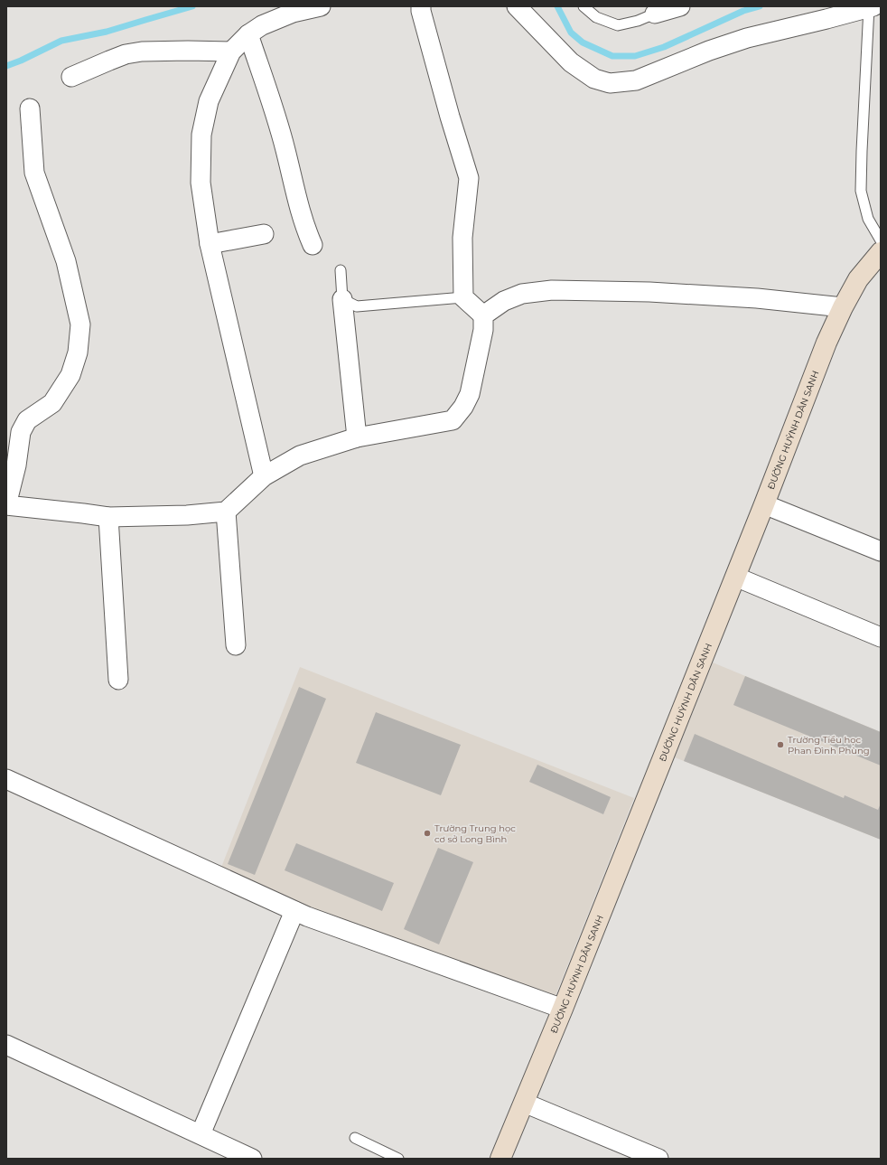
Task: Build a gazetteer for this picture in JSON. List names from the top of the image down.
{
  "streets": {
    "street": ["ĐƯỜNG HUỲNH DÂN SANH"]
  },
  "places": ["Trường Tiểu học Phan Đình Phùng", "Trường Trung học cơ sở Long Bình"]
}
